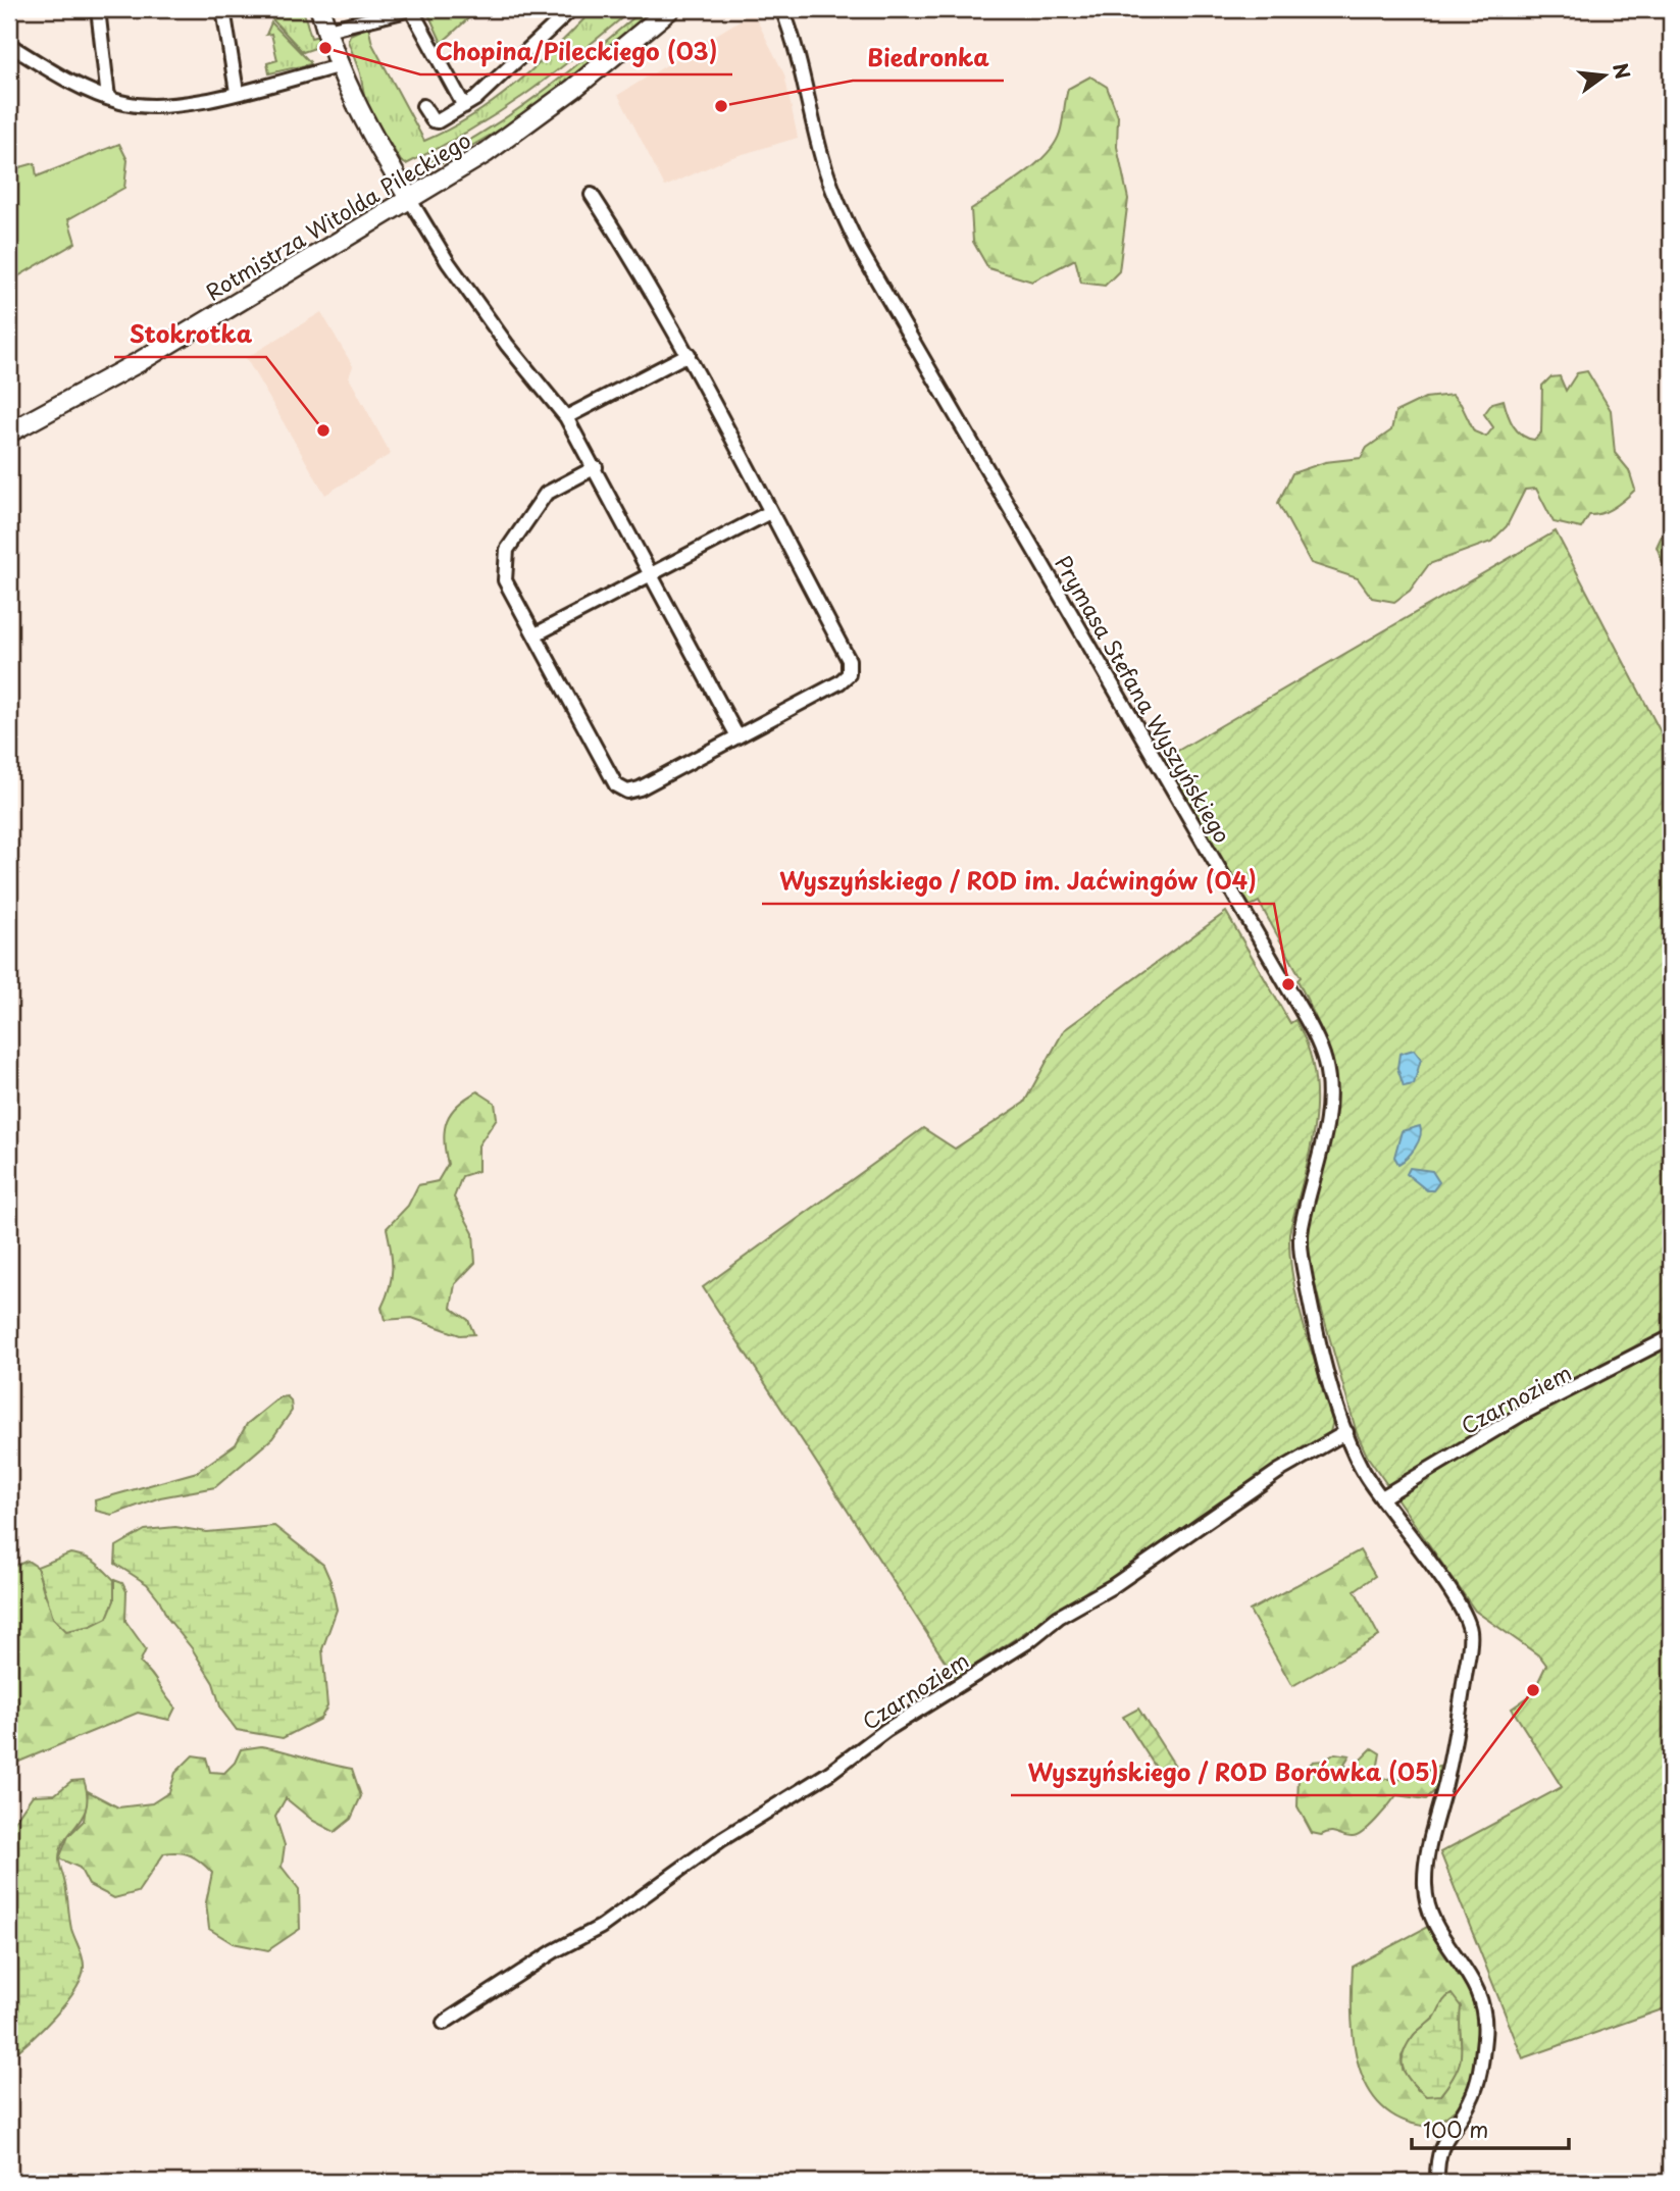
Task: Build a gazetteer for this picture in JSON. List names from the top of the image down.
{
  "streets": {
    "main road": ["Rotmistrza Witolda Pileckiego"],
    "street": ["Prymasa Stefana Wyszyńskiego", "Czarnoziem"]
  },
  "crossings": [
    ["Prymasa Stefana Wyszyńskiego", "Czarnoziem"]
  ],
  "places": [
    "Chopina/Pileckiego (03)",
    "Biedronka",
    "Stokrotka",
    "Wyszyńskiego / ROD im. Jaćwingów (04)",
    "Wyszyńskiego / ROD Borówka (05)"
  ],
  "scale_bar": "100 m",
  "north": "right"
}
